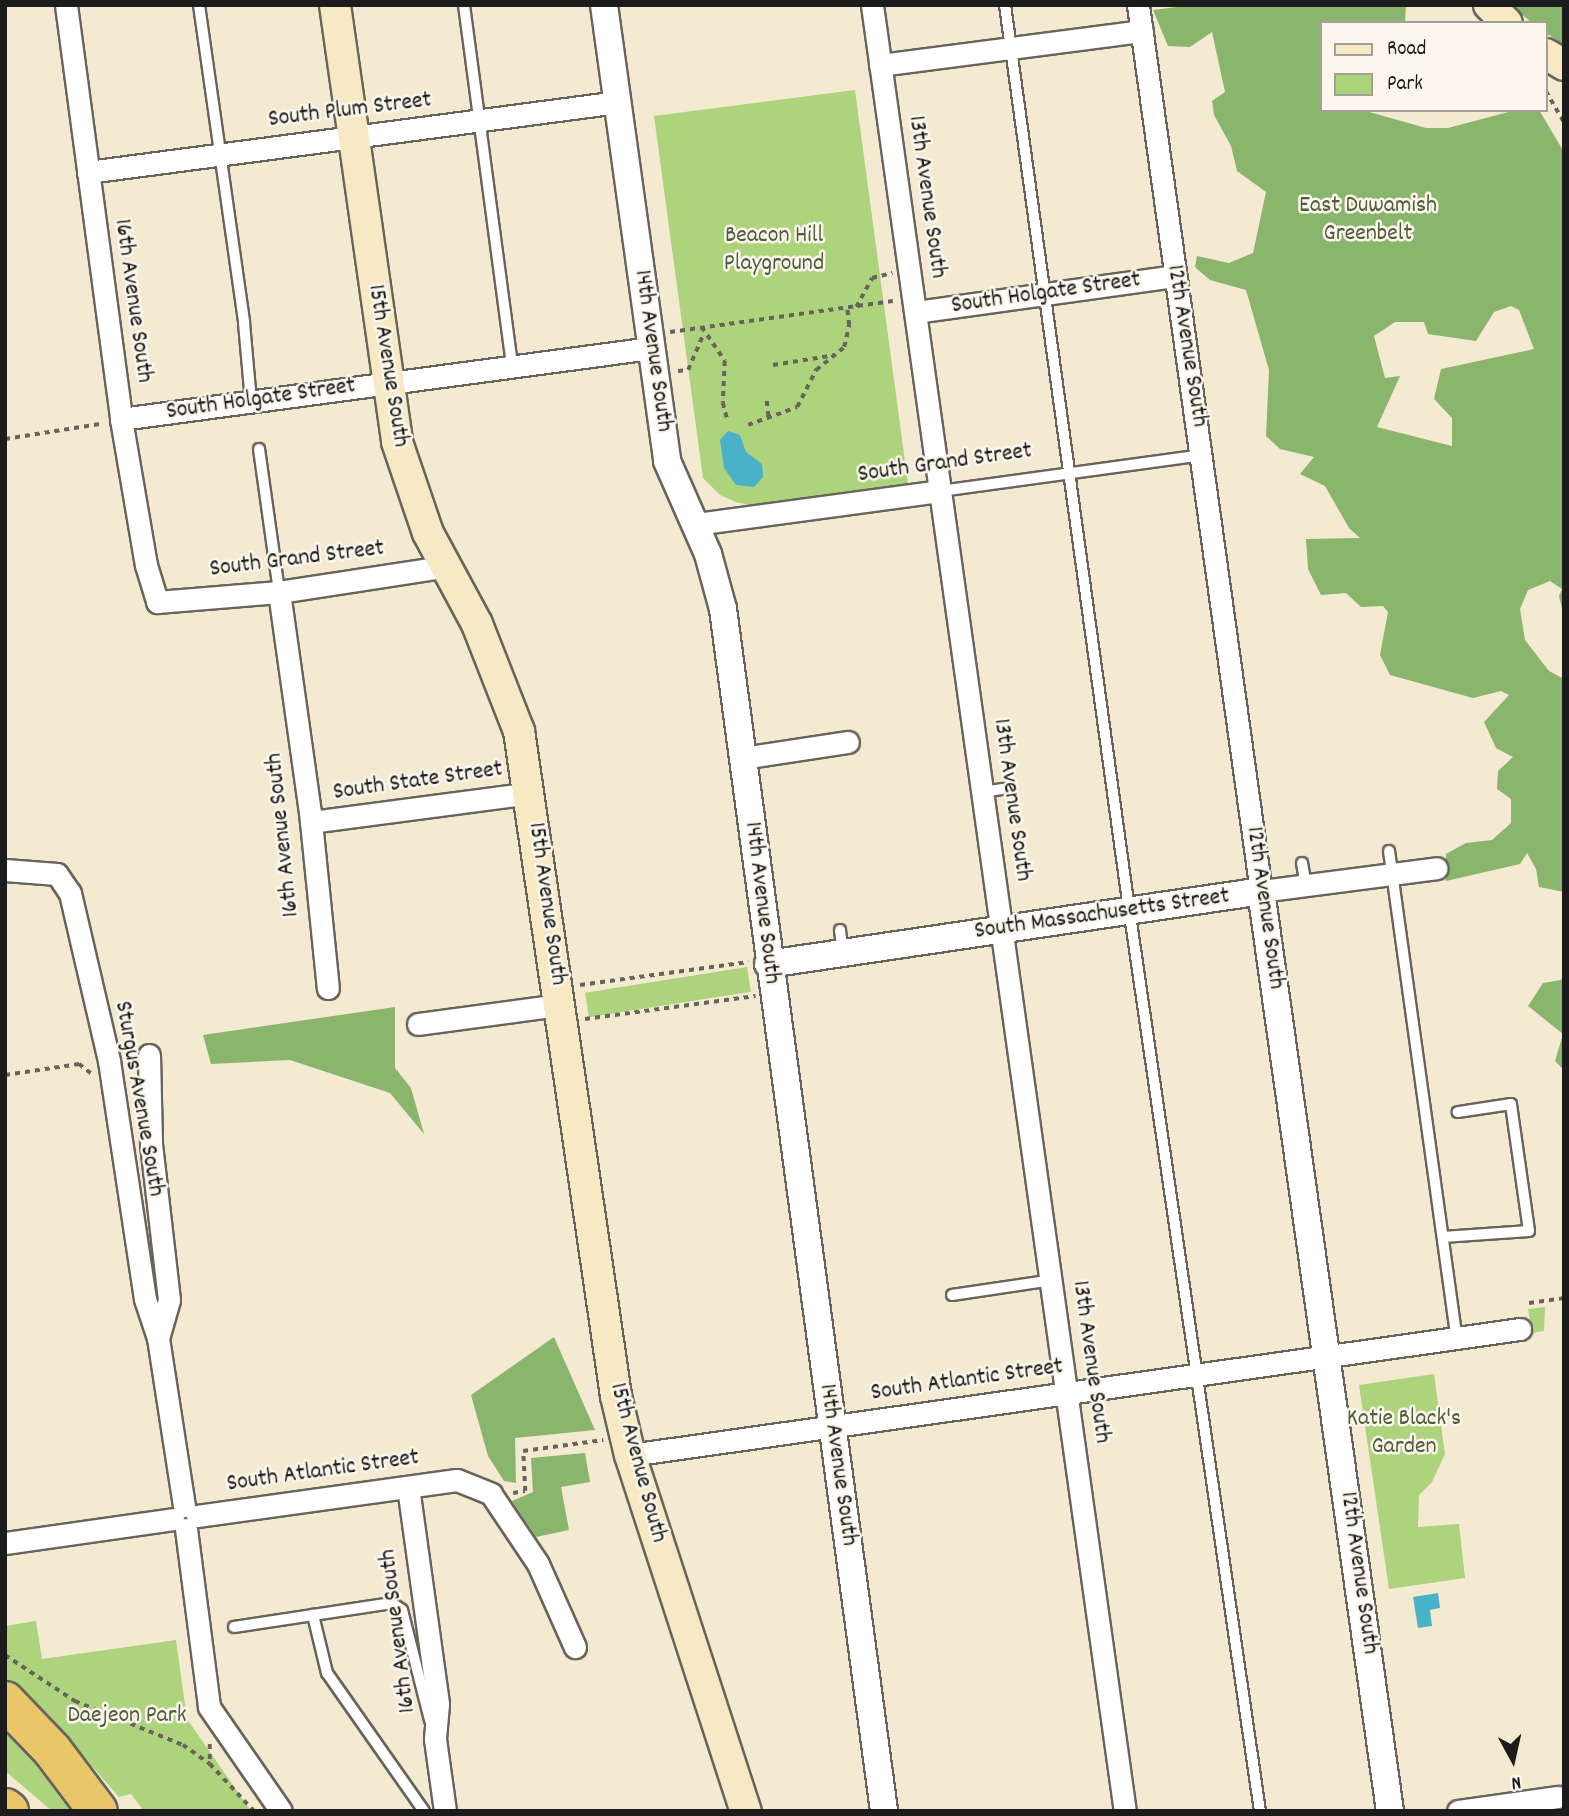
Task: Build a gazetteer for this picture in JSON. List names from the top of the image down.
{
  "streets": {
    "main road": ["15th Avenue South"],
    "street": [
      "South Plum Street",
      "13th Avenue South",
      "South Holgate Street",
      "16th Avenue South",
      "12th Avenue South",
      "14th Avenue South",
      "South Grand Street",
      "South State Street",
      "South Massachusetts Street",
      "Sturgus Avenue South",
      "South Atlantic Street"
    ]
  },
  "crossings": [
    ["South Plum Street", "16th Avenue South"],
    ["South Plum Street", "14th Avenue South"],
    ["South Plum Street", "15th Avenue South"],
    ["13th Avenue South", "South Holgate Street"],
    ["13th Avenue South", "South Grand Street"],
    ["13th Avenue South", "South Massachusetts Street"],
    ["13th Avenue South", "South Atlantic Street"],
    ["South Holgate Street", "16th Avenue South"],
    ["South Holgate Street", "12th Avenue South"],
    ["South Holgate Street", "14th Avenue South"],
    ["South Holgate Street", "15th Avenue South"],
    ["16th Avenue South", "South Grand Street"],
    ["16th Avenue South", "South State Street"],
    ["16th Avenue South", "South Atlantic Street"],
    ["12th Avenue South", "South Grand Street"],
    ["12th Avenue South", "South Massachusetts Street"],
    ["12th Avenue South", "South Atlantic Street"],
    ["14th Avenue South", "South Grand Street"],
    ["14th Avenue South", "South Massachusetts Street"],
    ["14th Avenue South", "South Atlantic Street"],
    ["15th Avenue South", "South Grand Street"],
    ["15th Avenue South", "South State Street"],
    ["15th Avenue South", "South Atlantic Street"],
    ["Sturgus Avenue South", "South Atlantic Street"]
  ],
  "parks": [
    "East Duwamish Greenbelt",
    "Beacon Hill Playground",
    "Katie Black's Garden",
    "Daejeon Park"
  ],
  "legend": ["Road", "Park"],
  "north": "bottom"
}
